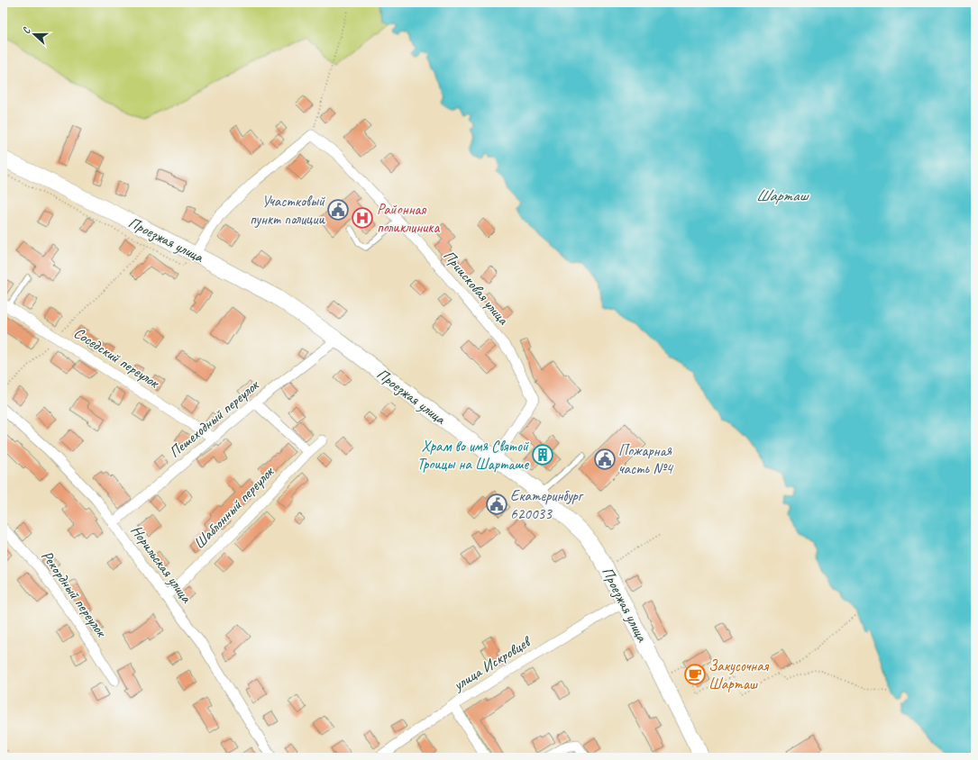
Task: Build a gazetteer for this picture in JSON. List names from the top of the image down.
{
  "streets": {
    "main road": ["Проезжая улица"],
    "street": [
      "Приисковая улица",
      "Соседский переулок",
      "Пешеходный переулок",
      "Шаблонный переулок",
      "Норильская улица",
      "Рекордный переулок",
      "улица Искровцев"
    ]
  },
  "crossings": [
    ["Проезжая улица", "Приисковая улица"],
    ["Проезжая улица", "Пешеходный переулок"],
    ["Проезжая улица", "улица Искровцев"],
    ["Соседский переулок", "Пешеходный переулок"],
    ["Пешеходный переулок", "Норильская улица"],
    ["Шаблонный переулок", "Норильская улица"]
  ],
  "water": ["Шарташ"],
  "places": {
    "public building": ["Участковый пункт полиции", "Пожарная часть №4", "Екатеринбург 620033"],
    "hospital": ["Районная поликлиника"],
    "building": ["Храм во имя Святой Троицы на Шарташе"],
    "cafe": ["Закусочная Шарташ"]
  },
  "north": "left"
}
